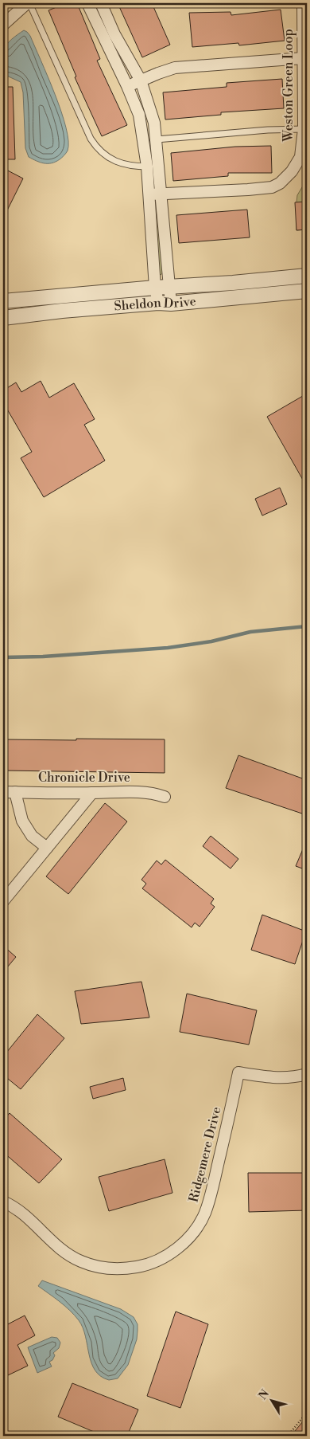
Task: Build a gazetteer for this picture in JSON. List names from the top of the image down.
{
  "streets": {
    "street": [
      "Weston Green Loop",
      "Sheldon Drive",
      "Chronicle Drive",
      "Ridgemere Drive"
    ]
  },
  "north": "top left"
}
